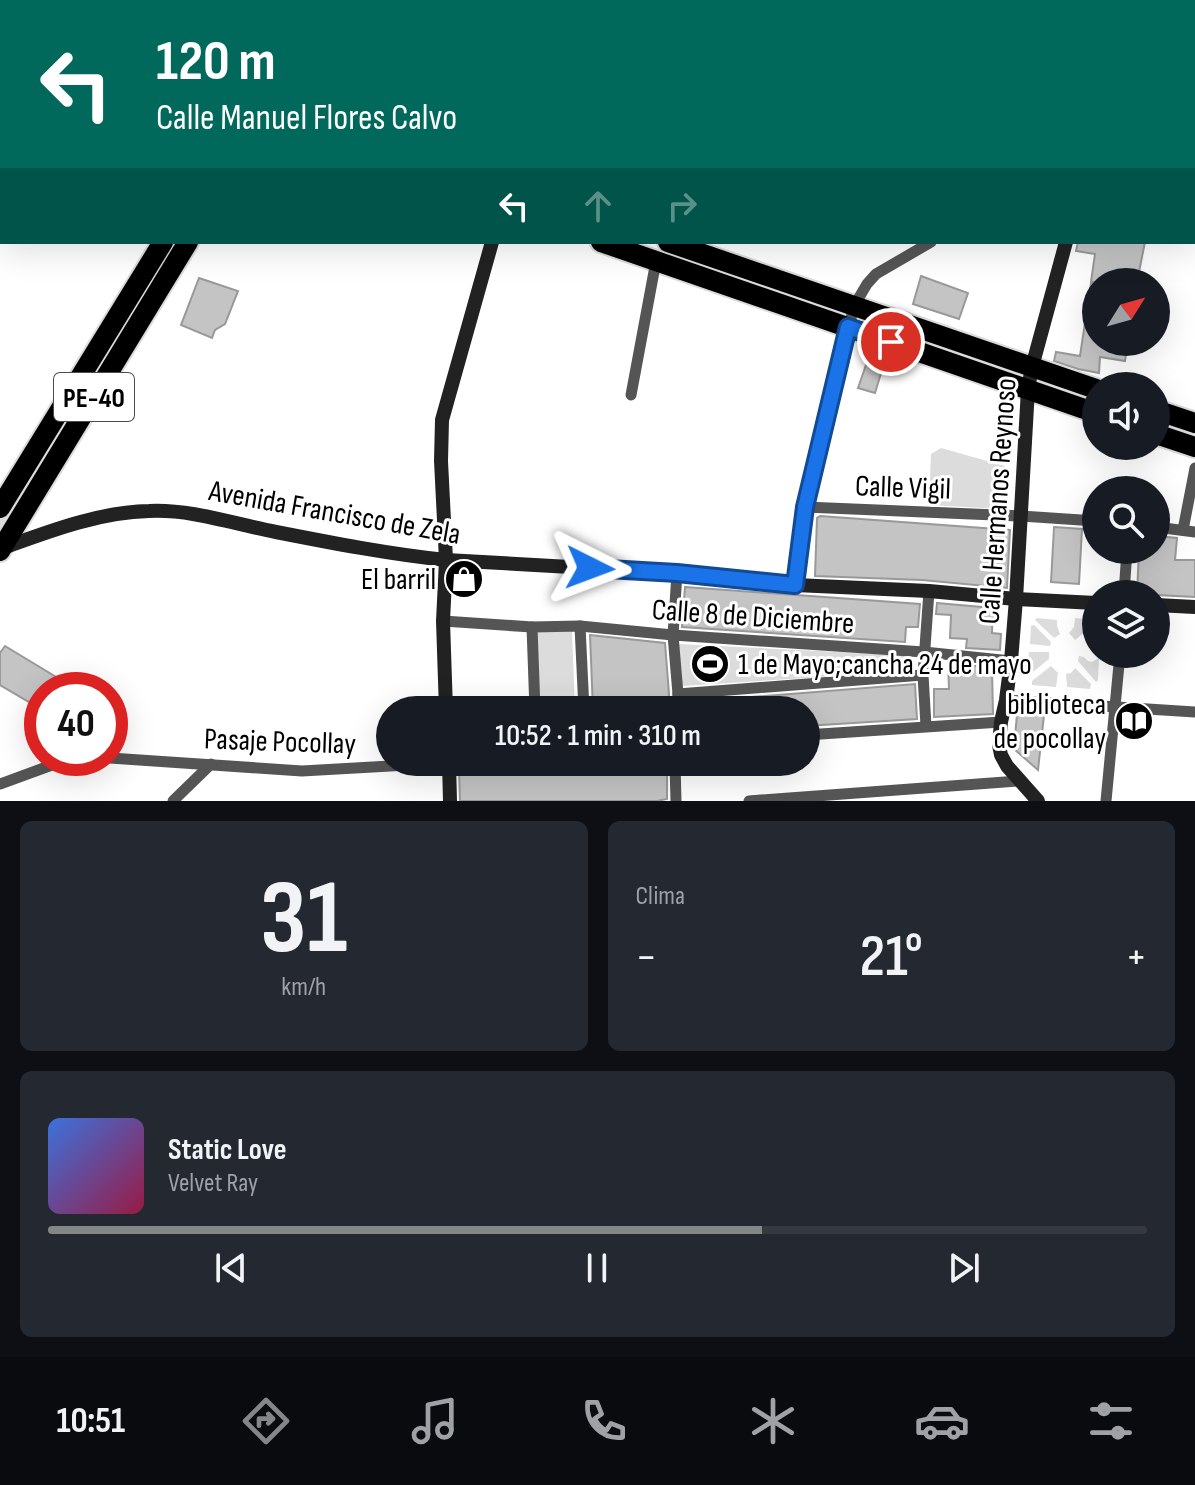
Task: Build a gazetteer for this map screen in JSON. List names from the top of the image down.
{
  "streets": {
    "highway": ["PE-40"],
    "street": [
      "Calle Vigil",
      "Calle Hermanos Reynoso",
      "Avenida Francisco de Zela",
      "Calle 8 de Diciembre",
      "Pasaje Pocollay"
    ]
  },
  "crossings": [
    ["PE-40", "Avenida Francisco de Zela"],
    ["Calle Vigil", "Calle Hermanos Reynoso"],
    ["Calle Hermanos Reynoso", "Avenida Francisco de Zela"],
    ["Calle Hermanos Reynoso", "Calle 8 de Diciembre"]
  ],
  "places": {
    "shop": ["El barril"],
    "sports": ["1 de Mayo;cancha 24 de mayo"],
    "library": ["biblioteca de pocollay"]
  },
  "north": "top right",
  "page": {
    "turn": ["120 m", "Calle Manuel Flores Calvo"],
    "limit": "40",
    "trip": "10:52 · 1 min · 310 m",
    "tile": [
      ["31", "km/h"],
      "Clima"
    ],
    "heat": ["−", "21°", "+"],
    "song": ["Static Love", "Velvet Ray"],
    "tabs": "10:51"
  }
}
